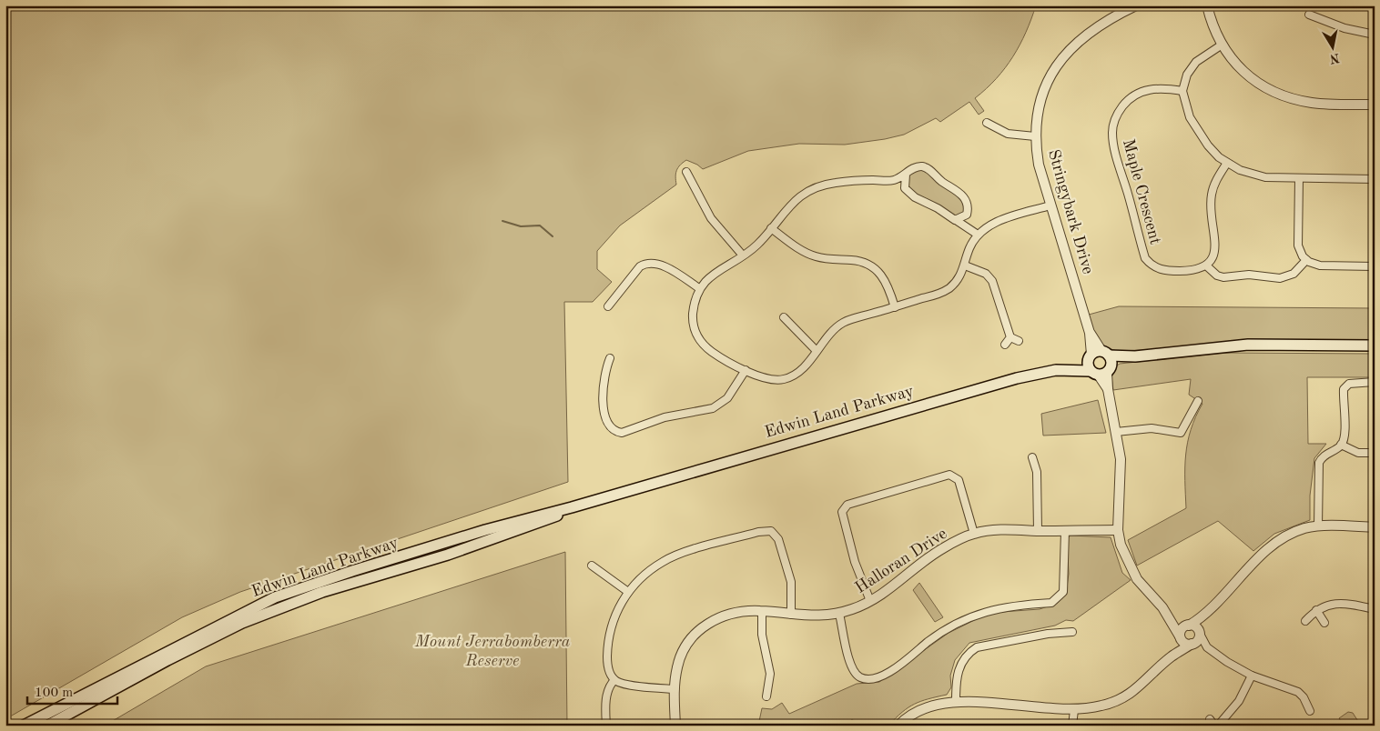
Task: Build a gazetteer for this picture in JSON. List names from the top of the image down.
{
  "streets": {
    "main road": ["Edwin Land Parkway"],
    "street": ["Maple Crescent", "Stringybark Drive", "Halloran Drive"]
  },
  "crossings": [
    ["Stringybark Drive", "Edwin Land Parkway"],
    ["Stringybark Drive", "Halloran Drive"]
  ],
  "parks": ["Mount Jerrabomberra Reserve"],
  "scale_bar": "100 m",
  "north": "bottom"
}
